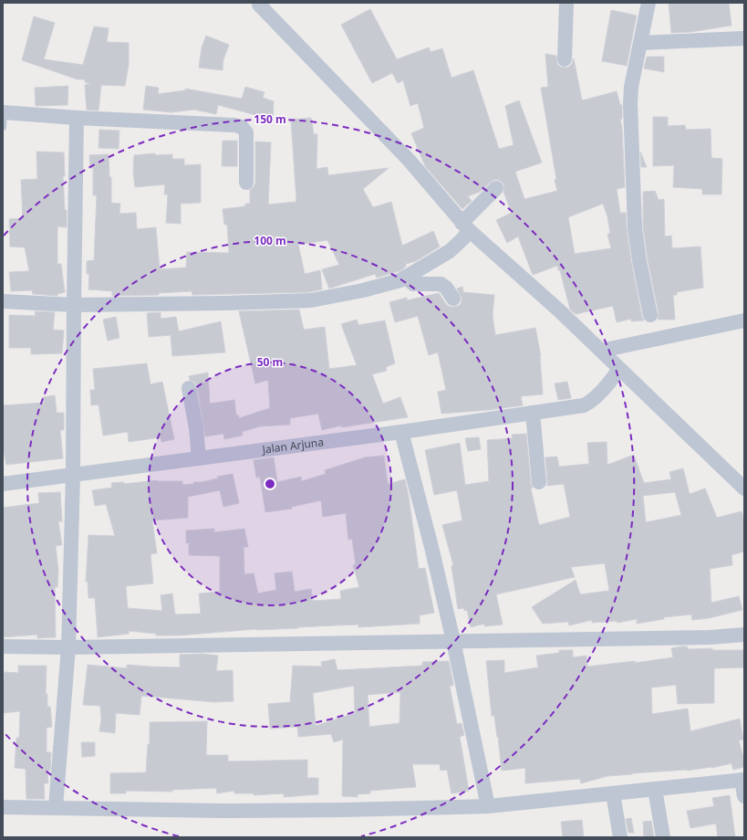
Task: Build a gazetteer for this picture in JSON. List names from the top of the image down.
{
  "streets": {
    "street": ["Jalan Arjuna"]
  },
  "rings": ["150 m", "100 m", "50 m"]
}
